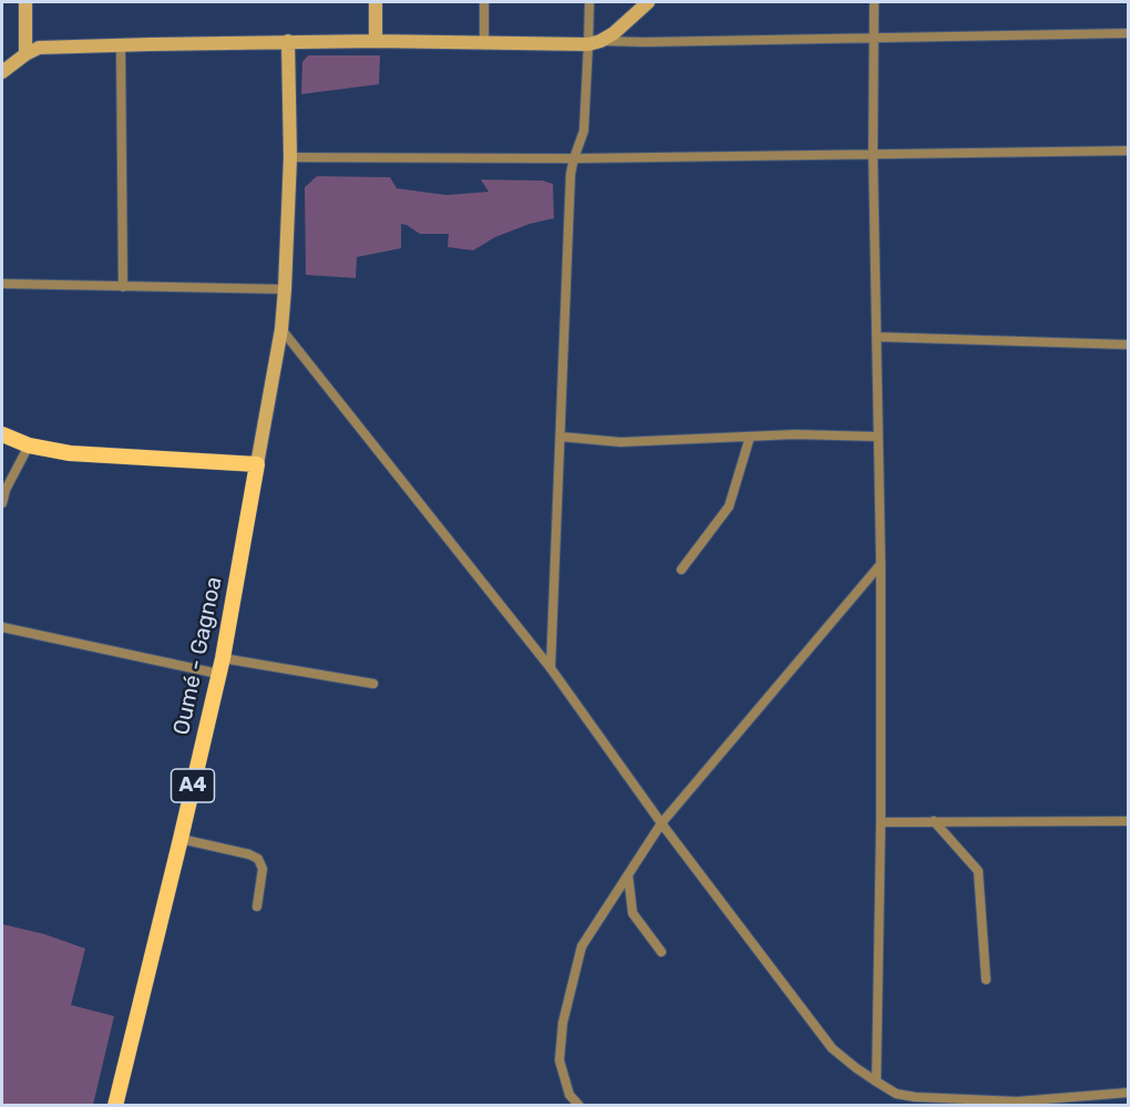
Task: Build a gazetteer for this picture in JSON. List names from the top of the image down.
{
  "streets": {
    "main road": ["Oumé - Gagnoa", "A4"]
  }
}
